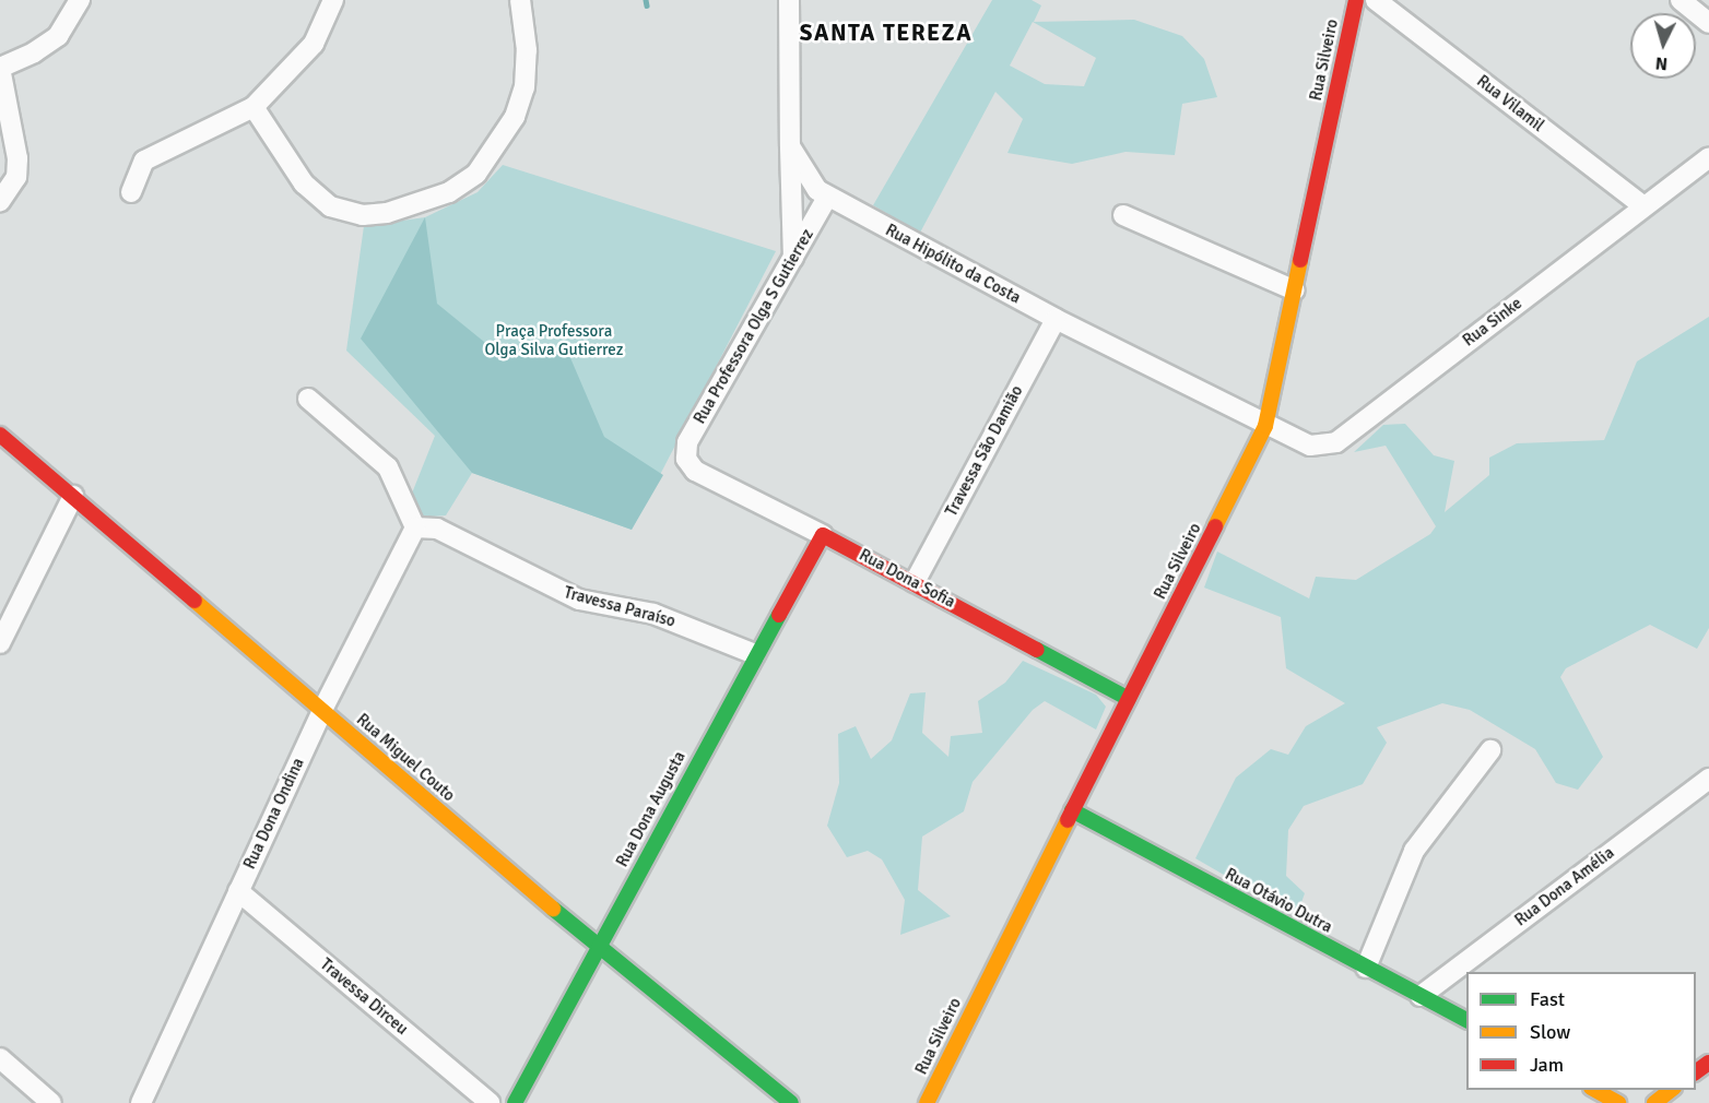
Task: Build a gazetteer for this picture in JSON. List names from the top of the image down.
{
  "streets": {
    "street": [
      "Rua Silveiro",
      "Rua Vilamil",
      "Rua Hipólito da Costa",
      "Rua Sinke",
      "Rua Professora Olga S Gutierrez",
      "Travessa São Damião",
      "Rua Dona Sofia",
      "Travessa Paraíso",
      "Rua Miguel Couto",
      "Rua Dona Augusta",
      "Rua Dona Ondina",
      "Rua Dona Amélia",
      "Rua Otávio Dutra",
      "Travessa Dirceu"
    ]
  },
  "crossings": [
    ["Rua Silveiro", "Rua Hipólito da Costa"],
    ["Rua Silveiro", "Rua Sinke"],
    ["Rua Silveiro", "Rua Dona Sofia"],
    ["Rua Silveiro", "Rua Otávio Dutra"],
    ["Rua Vilamil", "Rua Sinke"],
    ["Rua Hipólito da Costa", "Rua Sinke"],
    ["Rua Hipólito da Costa", "Rua Professora Olga S Gutierrez"],
    ["Rua Hipólito da Costa", "Travessa São Damião"],
    ["Rua Professora Olga S Gutierrez", "Rua Dona Sofia"],
    ["Travessa São Damião", "Rua Dona Sofia"],
    ["Rua Dona Sofia", "Rua Dona Augusta"],
    ["Travessa Paraíso", "Rua Dona Augusta"],
    ["Travessa Paraíso", "Rua Dona Ondina"],
    ["Rua Miguel Couto", "Rua Dona Augusta"],
    ["Rua Miguel Couto", "Rua Dona Ondina"],
    ["Rua Dona Ondina", "Travessa Dirceu"],
    ["Rua Dona Amélia", "Rua Otávio Dutra"]
  ],
  "districts": ["SANTA TEREZA"],
  "parks": ["Praça Professora Olga Silva Gutierrez"],
  "legend": ["Fast", "Slow", "Jam"],
  "north": "bottom"
}
